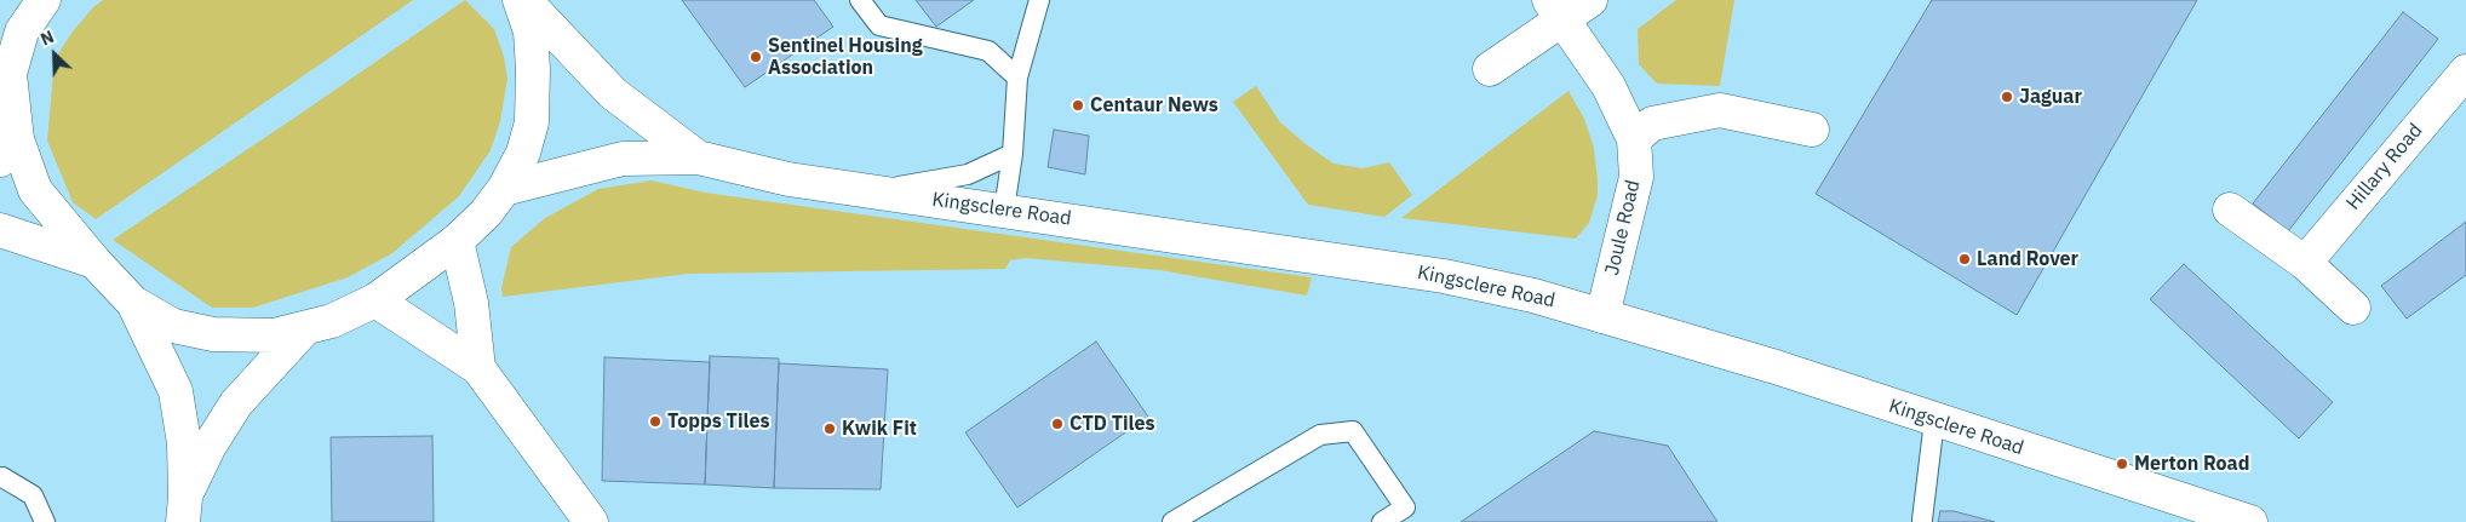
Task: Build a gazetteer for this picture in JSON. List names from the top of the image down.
{
  "streets": {
    "street": ["Hillary Road", "Kingsclere Road", "Joule Road"]
  },
  "crossings": [
    ["Kingsclere Road", "Joule Road"]
  ],
  "places": [
    "Sentinel Housing Association",
    "Jaguar",
    "Centaur News",
    "Land Rover",
    "Topps Tiles",
    "CTD Tiles",
    "Kwik Fit",
    "Merton Road"
  ],
  "north": "top left"
}
